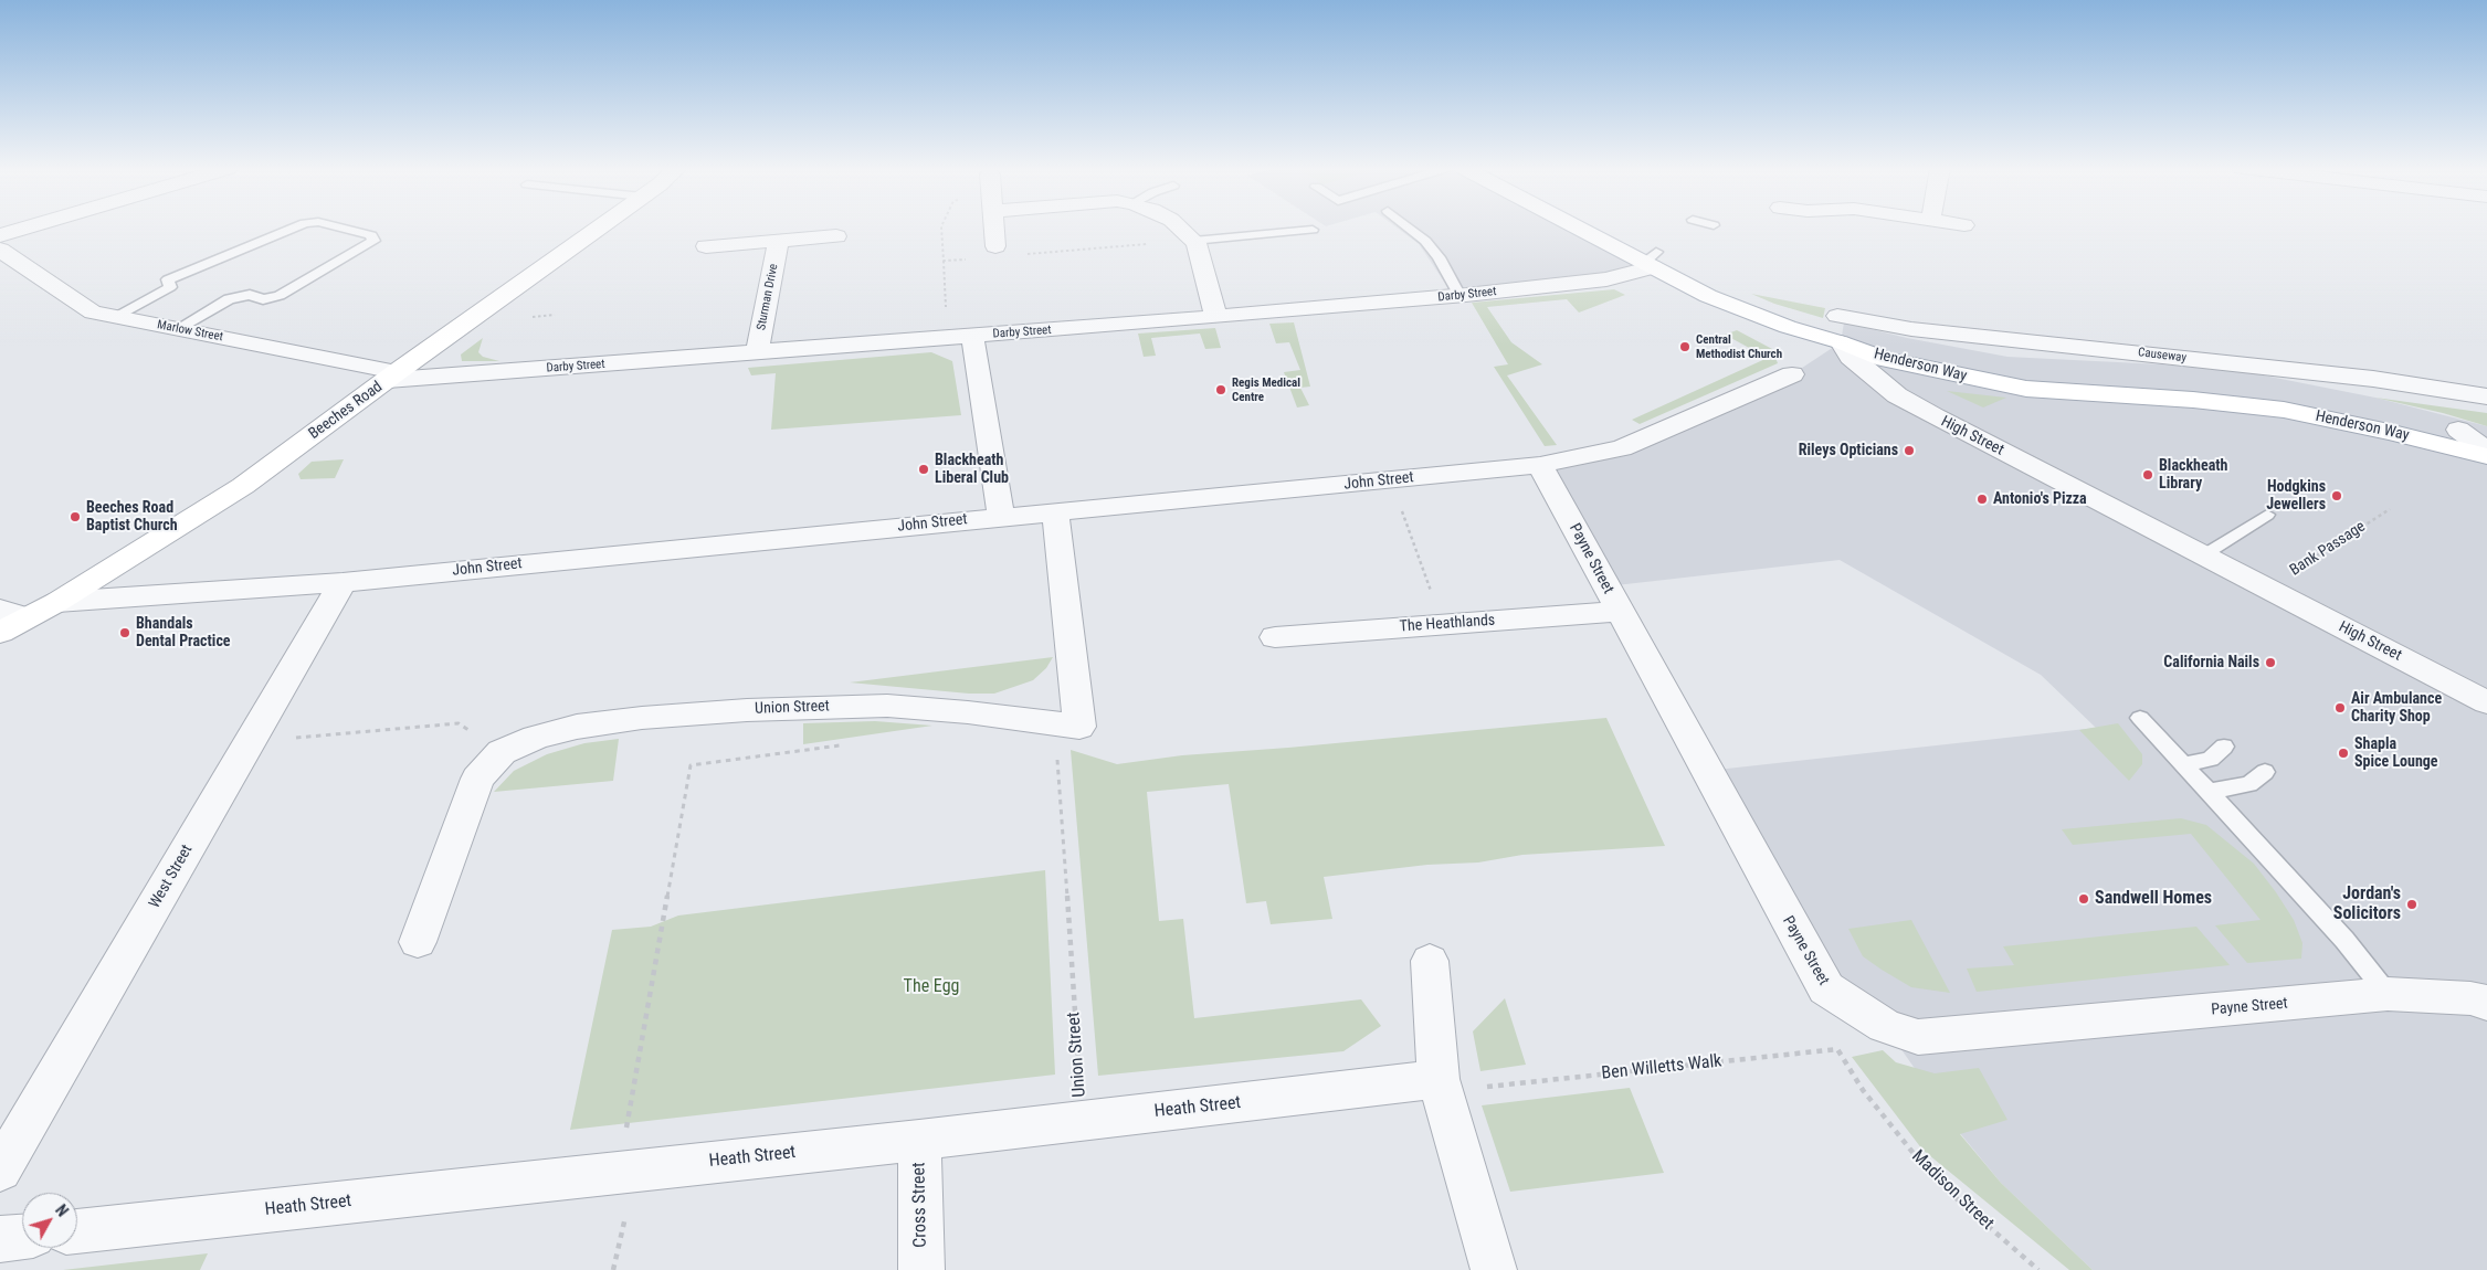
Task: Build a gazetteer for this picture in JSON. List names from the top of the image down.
{
  "streets": {
    "main road": ["Henderson Way", "Beeches Road"],
    "street": [
      "Darby Street",
      "Sturman Drive",
      "Marlow Street",
      "Causeway",
      "High Street",
      "John Street",
      "Payne Street",
      "The Heathlands",
      "Union Street",
      "West Street",
      "Heath Street",
      "Cross Street"
    ],
    "path": ["Bank Passage", "Ben Willetts Walk", "Madison Street"]
  },
  "crossings": [
    ["Darby Street", "Sturman Drive"],
    ["Darby Street", "Marlow Street"],
    ["Darby Street", "Beeches Road"],
    ["Marlow Street", "Beeches Road"],
    ["Henderson Way", "High Street"],
    ["Beeches Road", "John Street"],
    ["High Street", "Bank Passage"],
    ["John Street", "Payne Street"],
    ["John Street", "Union Street"],
    ["John Street", "West Street"],
    ["Payne Street", "The Heathlands"],
    ["Union Street", "Heath Street"],
    ["Ben Willetts Walk", "Madison Street"],
    ["Heath Street", "Cross Street"]
  ],
  "parks": ["The Egg"],
  "places": [
    "Central Methodist Church",
    "Regis Medical Centre",
    "Rileys Opticians",
    "Blackheath Liberal Club",
    "Blackheath Library",
    "Hodgkins Jewellers",
    "Antonio's Pizza",
    "Beeches Road Baptist Church",
    "Bhandals Dental Practice",
    "California Nails",
    "Air Ambulance Charity Shop",
    "Shapla Spice Lounge",
    "Sandwell Homes",
    "Jordan's Solicitors"
  ],
  "north": "top right"
}
